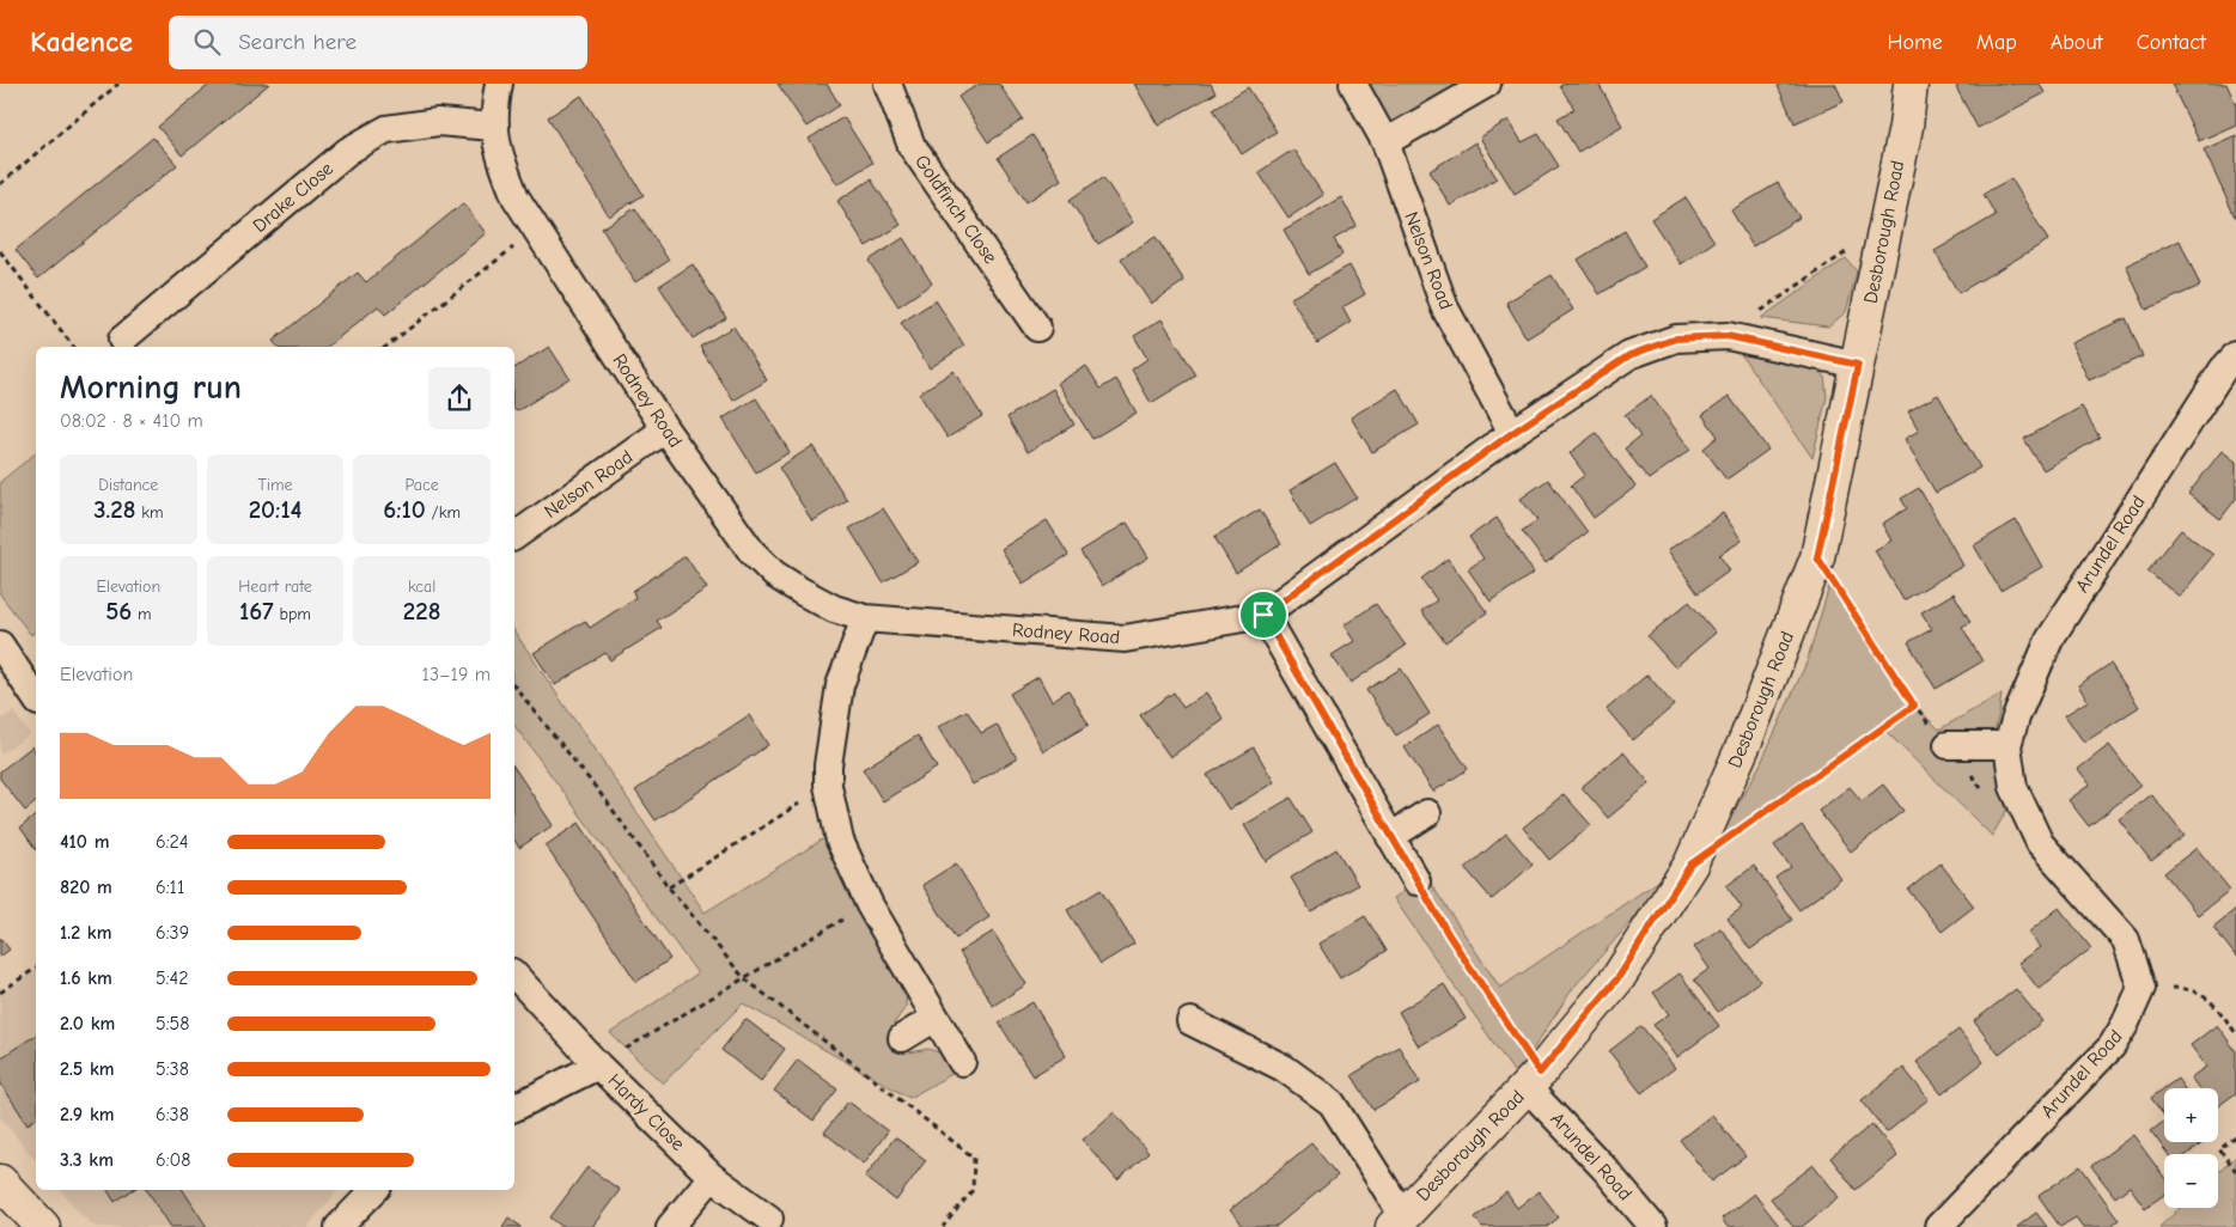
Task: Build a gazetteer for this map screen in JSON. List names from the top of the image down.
{
  "streets": {
    "street": [
      "Drake Close",
      "Goldfinch Close",
      "Desborough Road",
      "Nelson Road",
      "Rodney Road",
      "Arundel Road",
      "Hardy Close"
    ]
  },
  "crossings": [
    ["Drake Close", "Rodney Road"],
    ["Desborough Road", "Rodney Road"],
    ["Desborough Road", "Arundel Road"],
    ["Nelson Road", "Rodney Road"]
  ],
  "page": {
    "header": "Kadence",
    "search": "Search here",
    "nav": [
      "Home",
      "Map",
      "About",
      "Contact"
    ],
    "heading": ["Morning run", "08:02 · 8 × 410 m"],
    "stats": [
      ["Distance", "3.28 km"],
      ["Time", "20:14"],
      ["Pace", "6:10 /km"],
      ["Elevation", "56 m"],
      ["Heart rate", "167 bpm"],
      ["kcal", "228"]
    ],
    "chart": ["Elevation", "13–19 m"],
    "list": [
      {
        "name": "410 m",
        "note": "6:24"
      },
      {
        "name": "820 m",
        "note": "6:11"
      },
      {
        "name": "1.2 km",
        "note": "6:39"
      },
      {
        "name": "1.6 km",
        "note": "5:42"
      },
      {
        "name": "2.0 km",
        "note": "5:58"
      },
      {
        "name": "2.5 km",
        "note": "5:38"
      },
      {
        "name": "2.9 km",
        "note": "6:38"
      },
      {
        "name": "3.3 km",
        "note": "6:08"
      }
    ],
    "map_buttons": ["+", "−"]
  }
}
